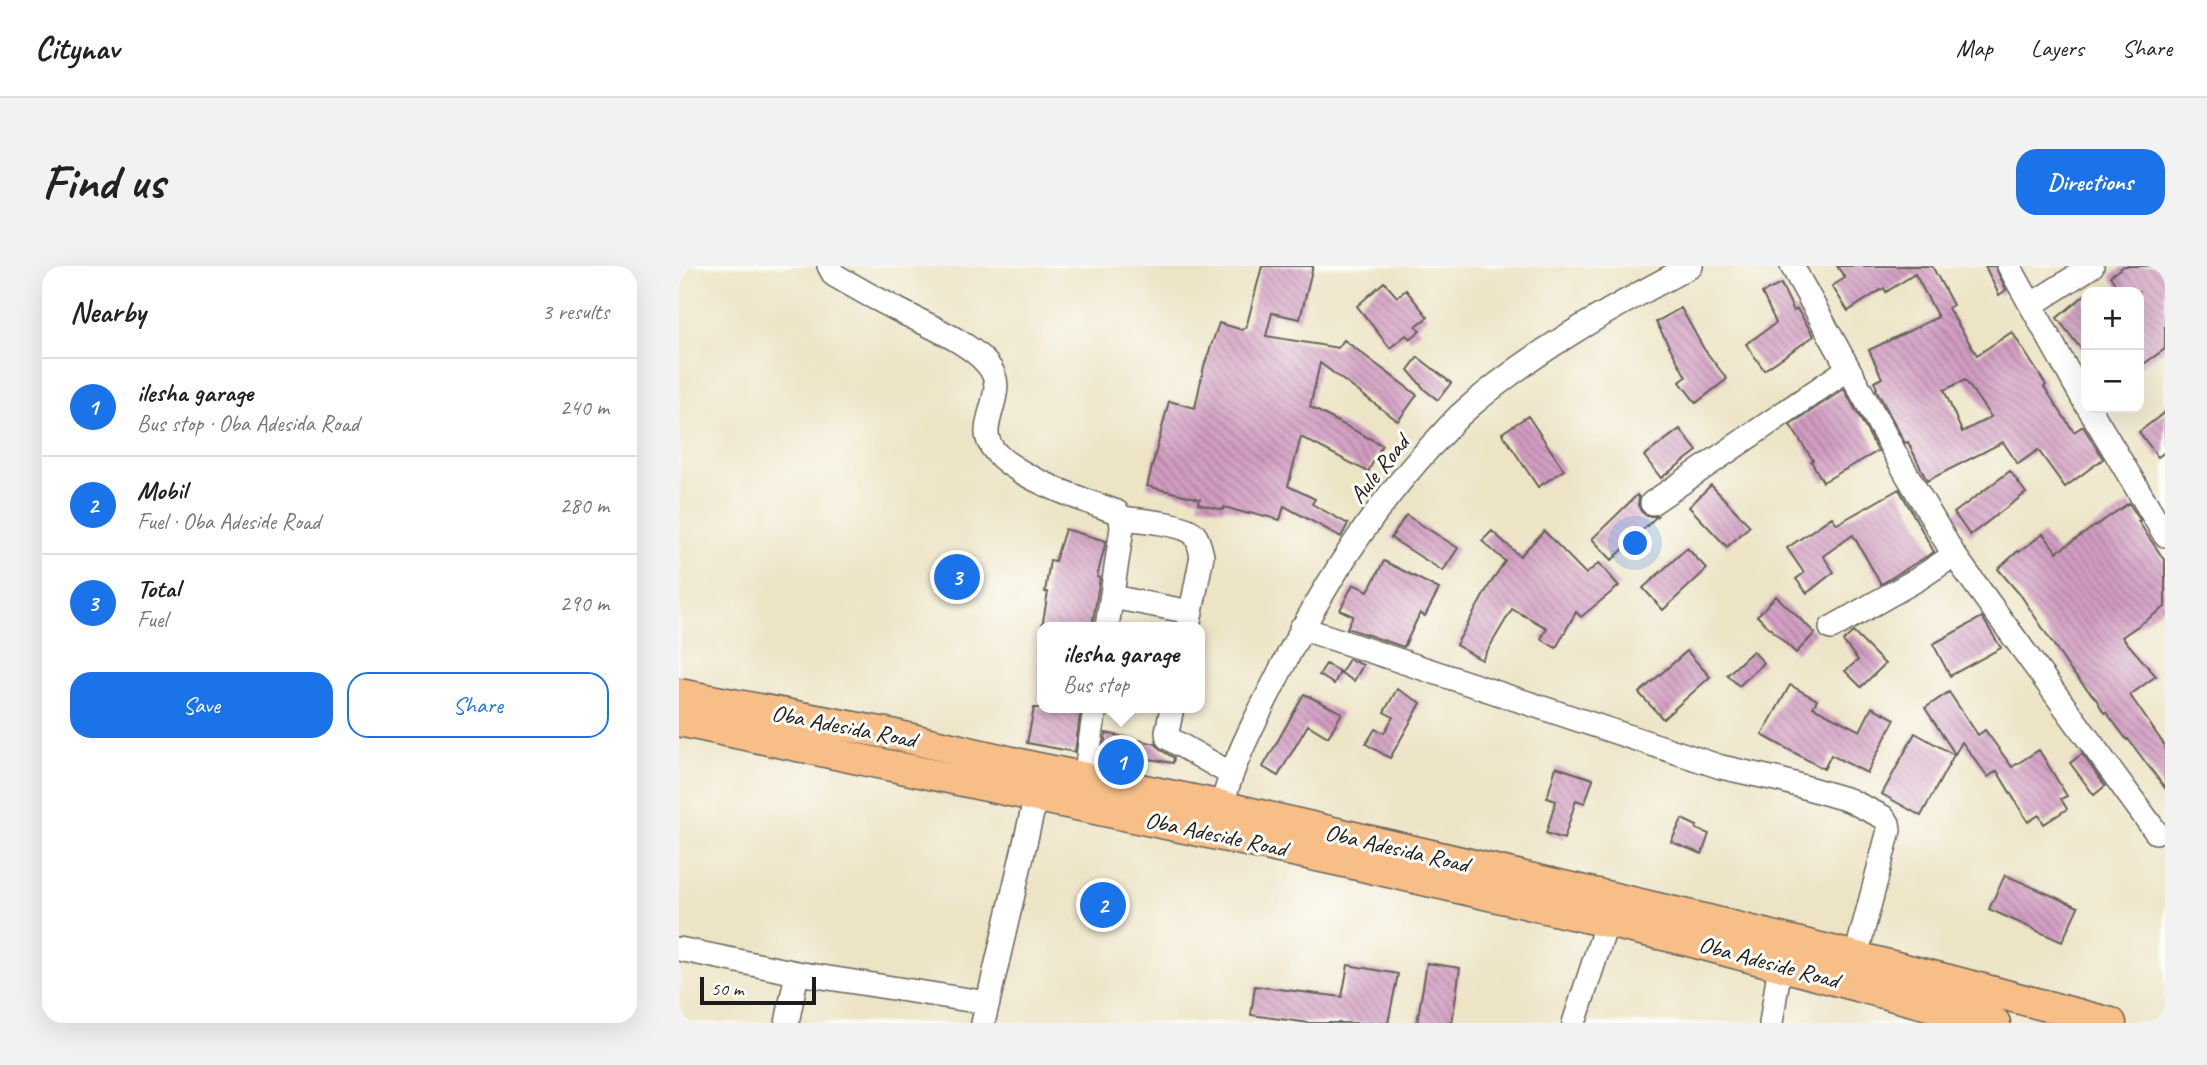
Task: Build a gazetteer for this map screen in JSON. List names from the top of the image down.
{
  "streets": {
    "main road": ["Oba Adesida Road", "Oba Adeside Road"],
    "street": ["Aule Road"]
  },
  "crossings": [
    ["Aule Road", "Oba Adesida Road"]
  ],
  "scale_bar": "50 m",
  "page": {
    "header": "Citynav",
    "nav": ["Map", "Layers", "Share"],
    "buttons": [
      "Directions",
      ["Save", "Share"]
    ],
    "title": "Find us",
    "heading": ["Nearby", "3 results"],
    "map_buttons": ["+", "−"],
    "list": [
      {
        "mark": "1",
        "name": "ilesha garage",
        "note": "Bus stop · Oba Adesida Road",
        "value": "240 m"
      },
      {
        "mark": "2",
        "name": "Mobil",
        "note": "Fuel · Oba Adeside Road",
        "value": "280 m"
      },
      {
        "mark": "3",
        "name": "Total",
        "note": "Fuel",
        "value": "290 m"
      }
    ],
    "pins": ["3", "1", "2"],
    "popup": ["ilesha garage", "Bus stop"],
    "scale": "50 m"
  }
}
